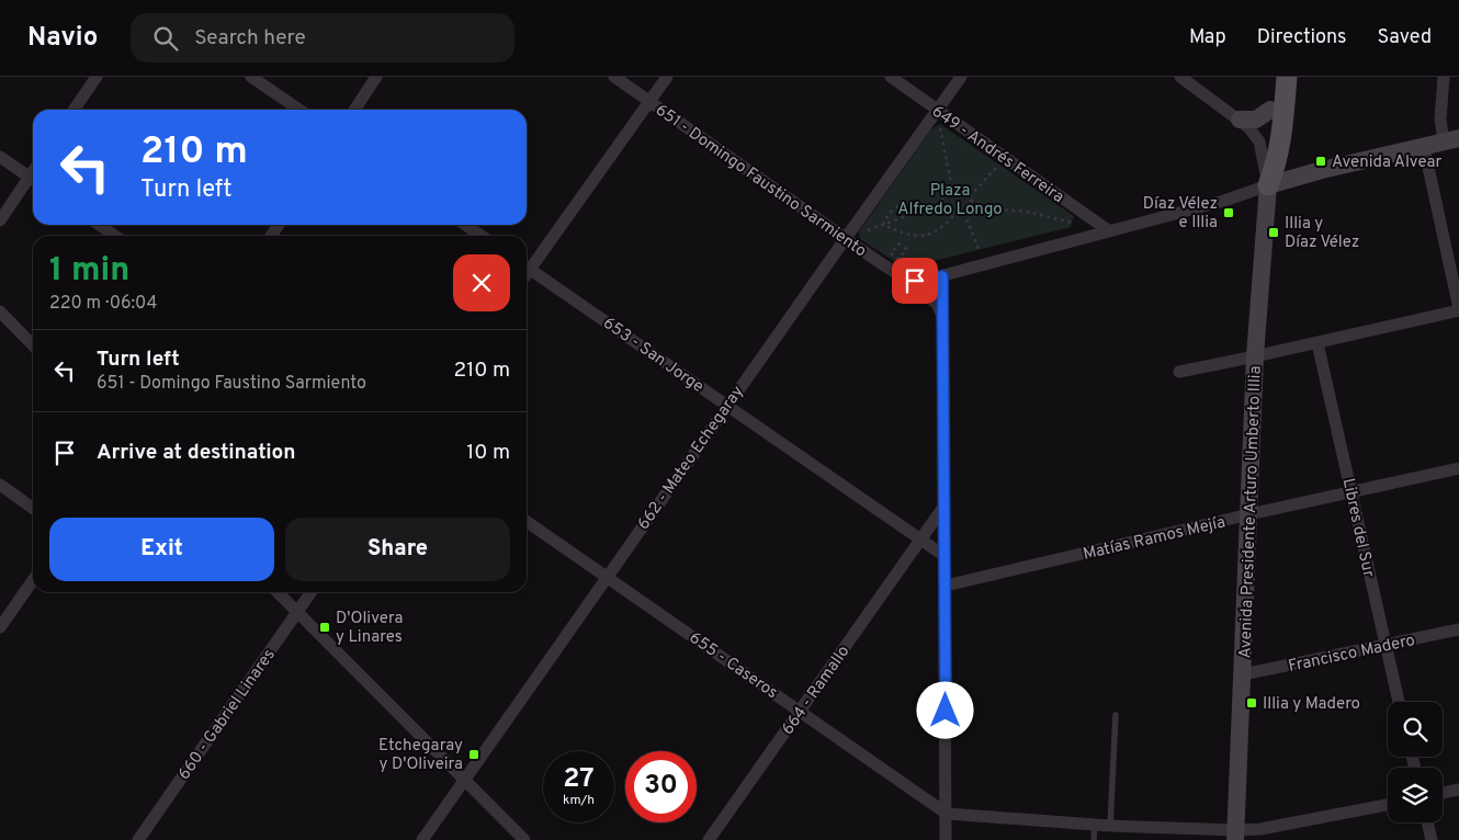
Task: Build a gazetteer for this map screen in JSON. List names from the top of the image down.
{
  "streets": {
    "main road": ["Avenida Presidente Arturo Umberto Illia"],
    "street": [
      "649 - Andrés Ferreira",
      "651 - Domingo Faustino Sarmiento",
      "653 - San Jorge",
      "662 - Mateo Echegaray",
      "Libres del Sur",
      "Matías Ramos Mejía",
      "Francisco Madero",
      "655 - Caseros",
      "664 - Ramallo",
      "660 - Gabriel Linares"
    ]
  },
  "crossings": [
    ["649 - Andrés Ferreira", "662 - Mateo Echegaray"],
    ["651 - Domingo Faustino Sarmiento", "662 - Mateo Echegaray"],
    ["653 - San Jorge", "662 - Mateo Echegaray"],
    ["653 - San Jorge", "664 - Ramallo"],
    ["662 - Mateo Echegaray", "655 - Caseros"],
    ["Avenida Presidente Arturo Umberto Illia", "Matías Ramos Mejía"],
    ["Avenida Presidente Arturo Umberto Illia", "Francisco Madero"],
    ["Libres del Sur", "Matías Ramos Mejía"],
    ["Libres del Sur", "Francisco Madero"],
    ["655 - Caseros", "664 - Ramallo"]
  ],
  "parks": ["Plaza Alfredo Longo"],
  "places": {
    "transit": [
      "Avenida Alvear",
      "Díaz Vélez e Illia",
      "Illia y Díaz Vélez",
      "D'Olivera y Linares",
      "Illia y Madero",
      "Etchegaray y D'Oliveira"
    ]
  },
  "page": {
    "header": "Navio",
    "search": "Search here",
    "nav": ["Map", "Directions", "Saved"],
    "turn": ["210 m", "Turn left"],
    "heading": ["1 min", "220 m · 06:04"],
    "list": [
      {
        "name": "Turn left",
        "note": "651 - Domingo Faustino Sarmiento",
        "value": "210 m"
      },
      {
        "name": "Arrive at destination",
        "value": "10 m"
      }
    ],
    "buttons": ["Exit", "Share"],
    "speed": "27 km/h",
    "limit": "30"
  }
}
